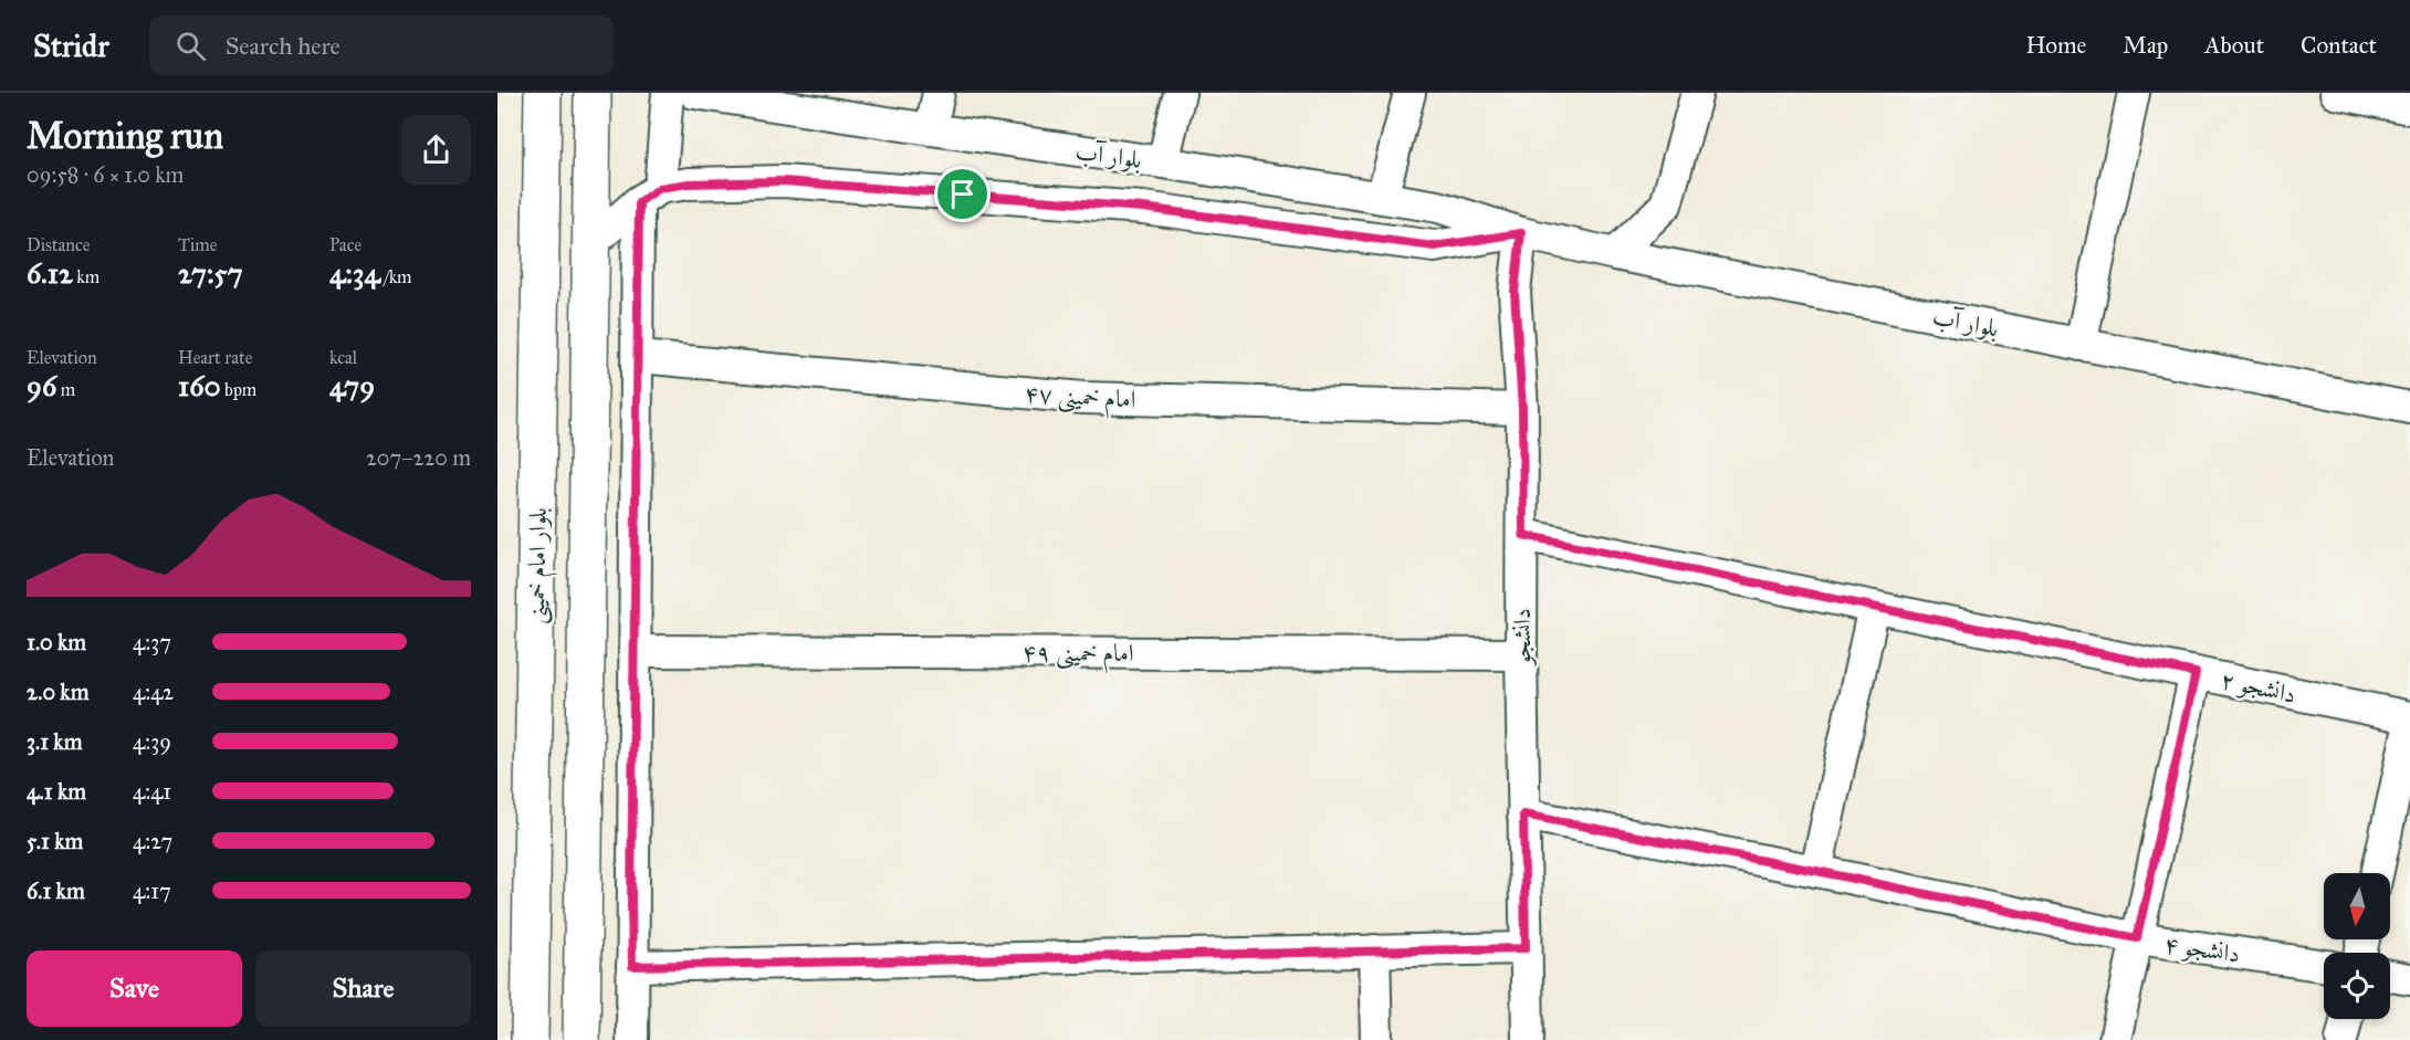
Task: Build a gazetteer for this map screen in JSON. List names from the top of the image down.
{
  "streets": {
    "main road": ["بلوار امام خمینی"],
    "street": [
      "بلوار آب",
      "امام خمینی ۴۷",
      "دانشجو",
      "امام خمینی ۴۹",
      "دانشجو ۲",
      "دانشجو ۴"
    ]
  },
  "crossings": [
    ["بلوار آب", "دانشجو"],
    ["امام خمینی ۴۷", "دانشجو"],
    ["دانشجو", "امام خمینی ۴۹"],
    ["دانشجو", "دانشجو ۲"],
    ["دانشجو", "دانشجو ۴"]
  ],
  "north": "bottom",
  "page": {
    "header": "Stridr",
    "search": "Search here",
    "nav": [
      "Home",
      "Map",
      "About",
      "Contact"
    ],
    "heading": ["Morning run", "09:58 · 6 × 1.0 km"],
    "stats": [
      ["Distance", "6.12 km"],
      ["Time", "27:57"],
      ["Pace", "4:34 /km"],
      ["Elevation", "96 m"],
      ["Heart rate", "160 bpm"],
      ["kcal", "479"]
    ],
    "chart": ["Elevation", "207–220 m"],
    "list": [
      {
        "name": "1.0 km",
        "note": "4:37"
      },
      {
        "name": "2.0 km",
        "note": "4:42"
      },
      {
        "name": "3.1 km",
        "note": "4:39"
      },
      {
        "name": "4.1 km",
        "note": "4:41"
      },
      {
        "name": "5.1 km",
        "note": "4:27"
      },
      {
        "name": "6.1 km",
        "note": "4:17"
      }
    ],
    "buttons": ["Save", "Share"]
  }
}
